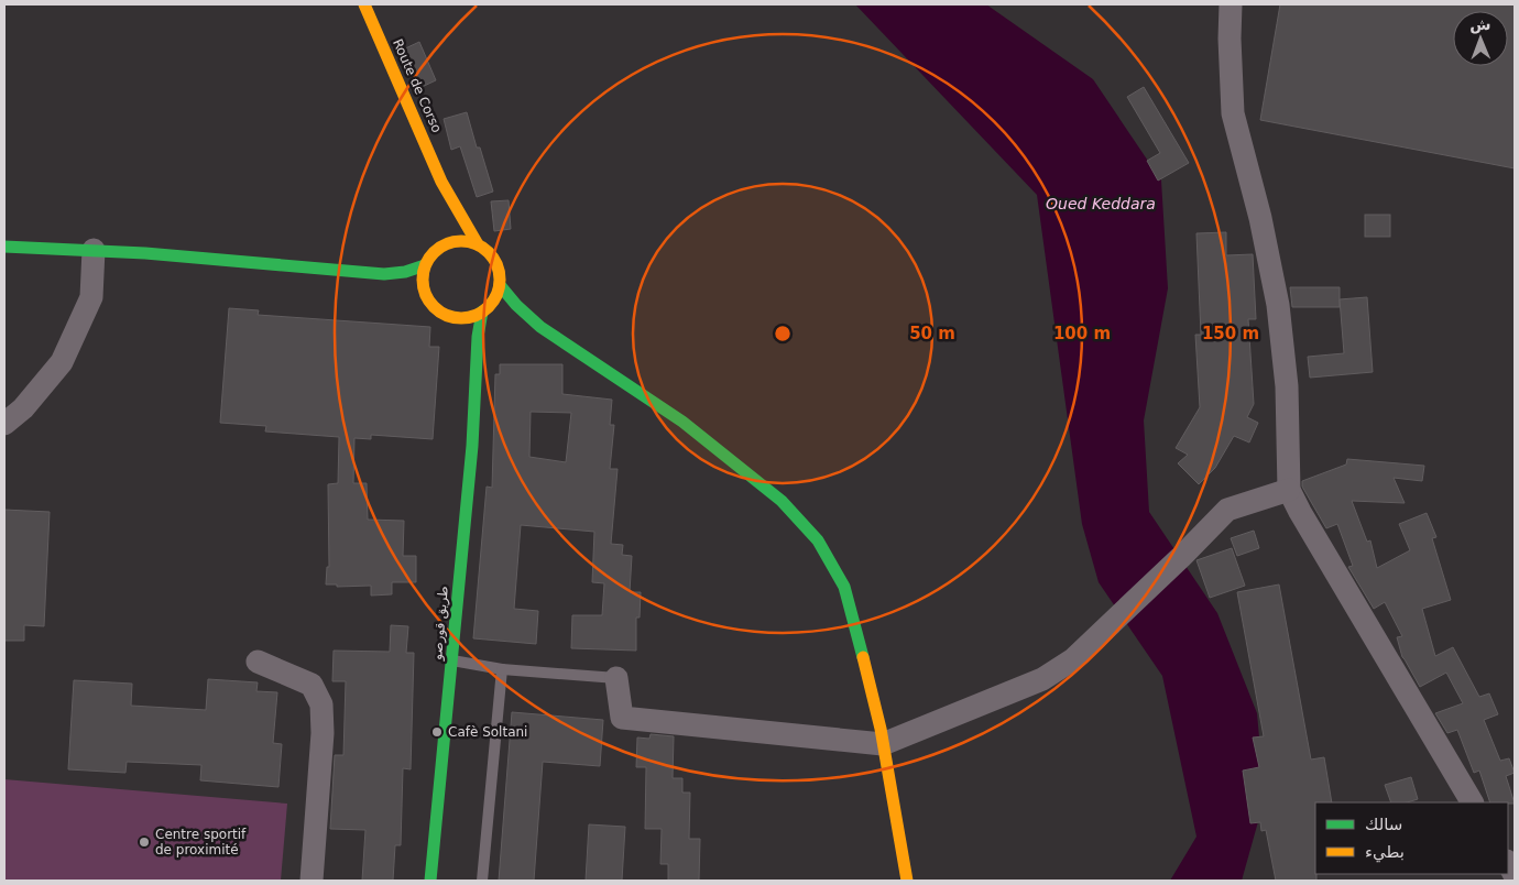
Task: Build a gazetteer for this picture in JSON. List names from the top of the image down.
{
  "streets": {
    "main road": ["Route de Corso", "طريق قورصو"]
  },
  "water": ["Oued Keddara"],
  "places": ["Cafè Soltani", "Centre sportif de proximité"],
  "legend": ["سالك", "بطيء"],
  "north": "top",
  "rings": ["50 m", "100 m", "150 m"]
}
